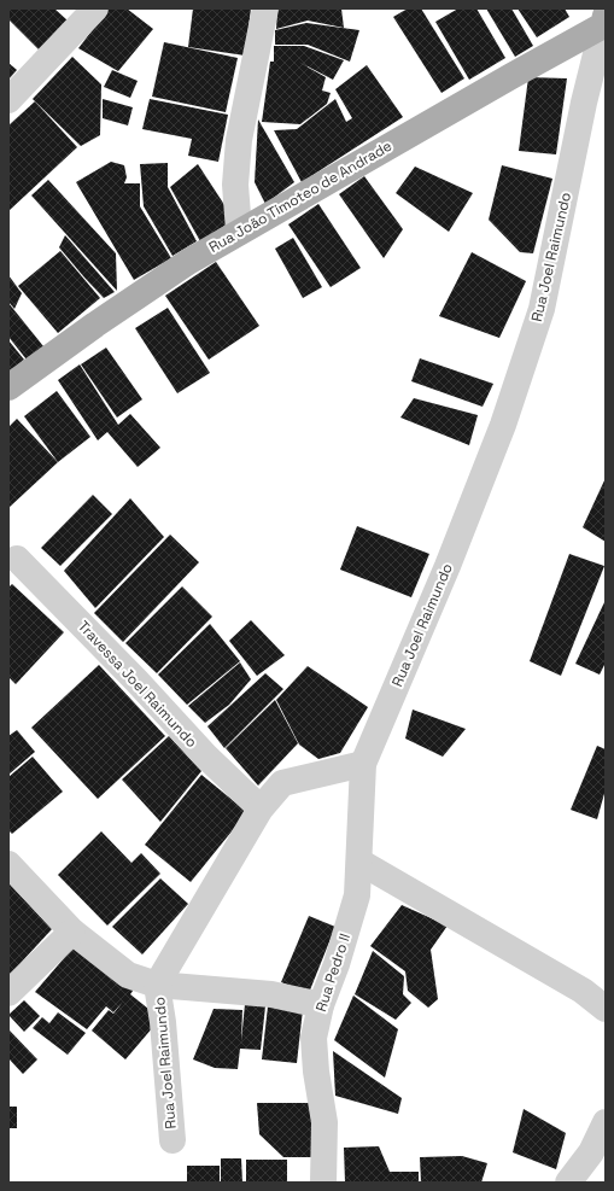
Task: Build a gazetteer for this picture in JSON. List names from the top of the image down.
{
  "streets": {
    "main road": ["Rua João Timoteo de Andrade"],
    "street": ["Rua Joel Raimundo", "Travessa Joel Raimundo", "Rua Pedro II"]
  },
  "crossings": [
    ["Rua João Timoteo de Andrade", "Rua Joel Raimundo"],
    ["Rua Joel Raimundo", "Travessa Joel Raimundo"],
    ["Rua Joel Raimundo", "Rua Pedro II"]
  ]
}
